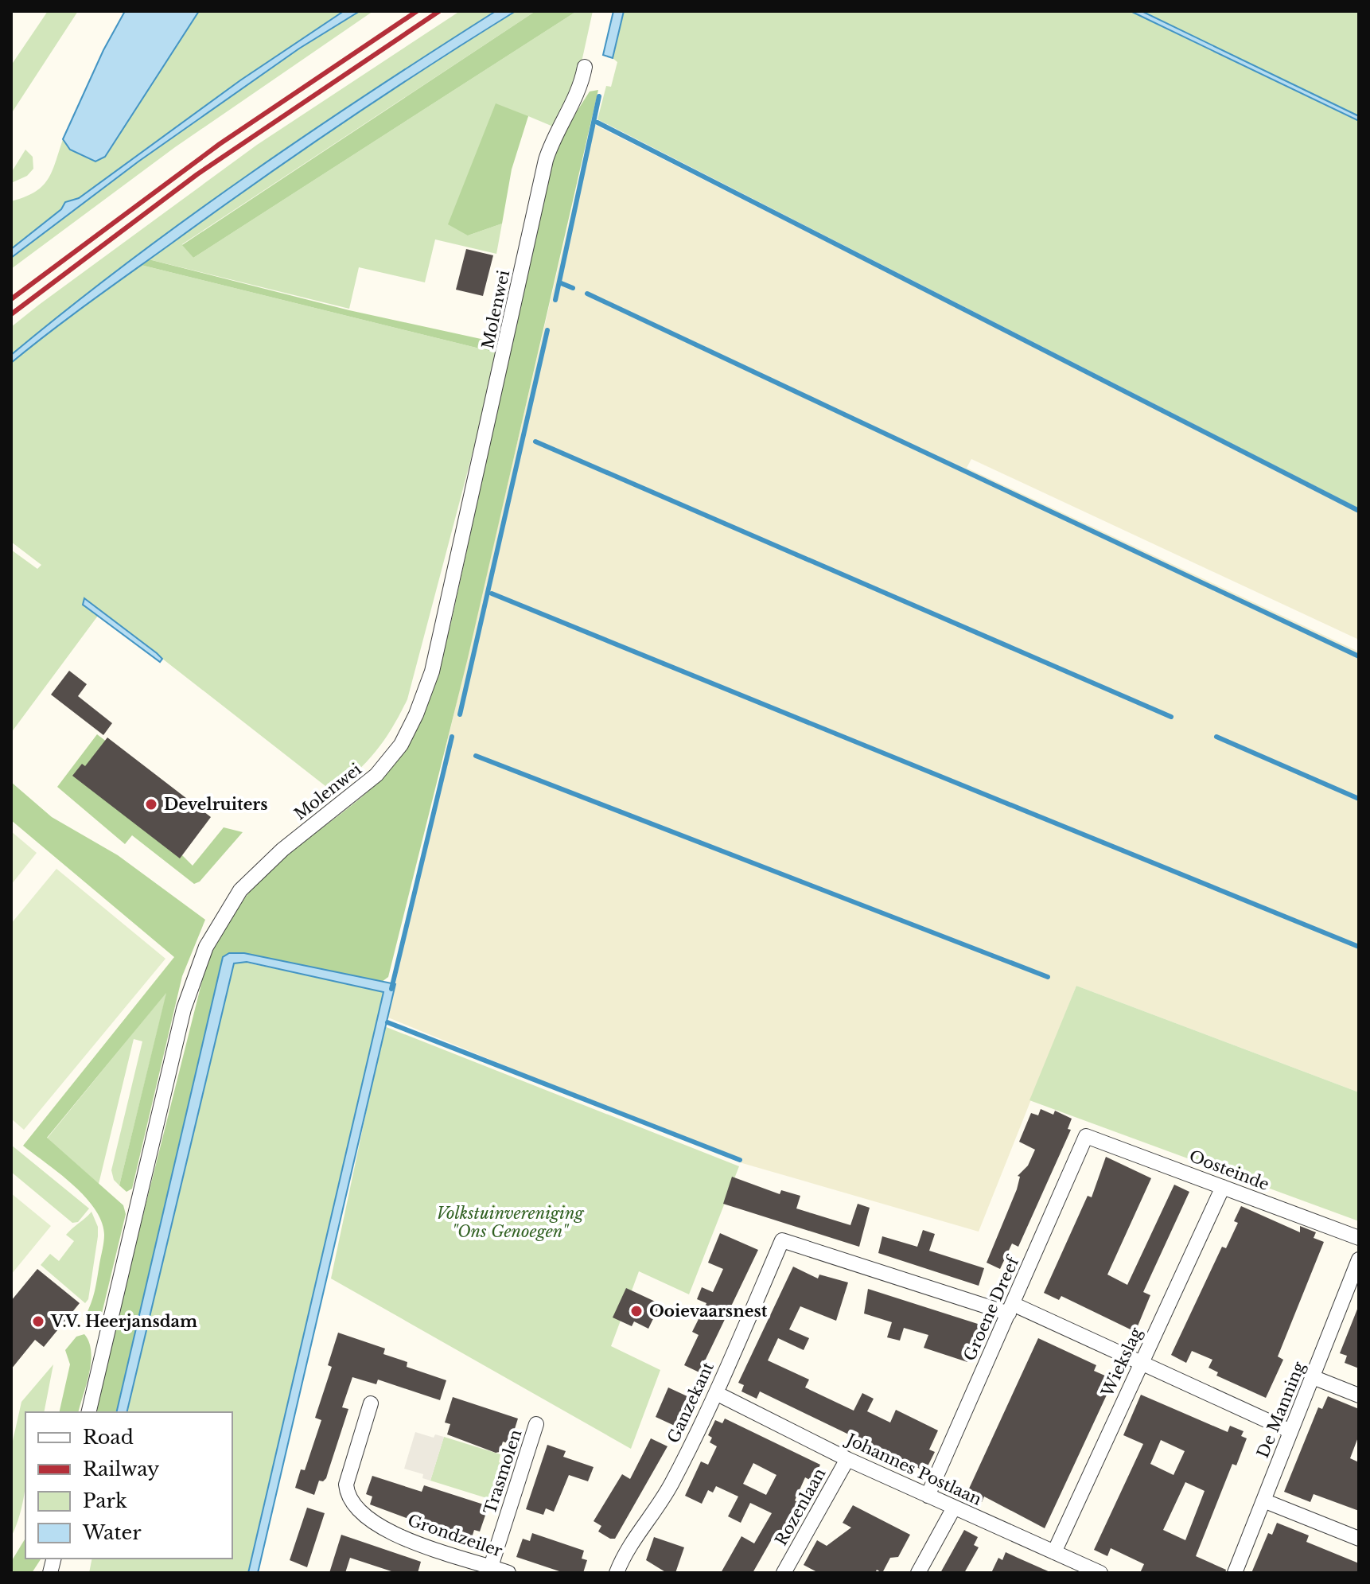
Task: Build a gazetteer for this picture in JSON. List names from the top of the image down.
{
  "streets": {
    "street": [
      "Molenwei",
      "Oosteinde",
      "Groene Dreef",
      "Wiekslag",
      "Ganzekant",
      "De Manning",
      "Johannes Postlaan",
      "Trasmolen",
      "Rozenlaan",
      "Grondzeiler"
    ]
  },
  "crossings": [
    ["Oosteinde", "Groene Dreef"],
    ["Oosteinde", "Wiekslag"],
    ["Groene Dreef", "Ganzekant"],
    ["Groene Dreef", "Johannes Postlaan"],
    ["Wiekslag", "Johannes Postlaan"],
    ["Ganzekant", "Johannes Postlaan"],
    ["Johannes Postlaan", "Rozenlaan"],
    ["Trasmolen", "Grondzeiler"]
  ],
  "parks": ["Volkstuinvereniging \"Ons Genoegen\""],
  "places": ["Develruiters", "Ooievaarsnest", "V.V. Heerjansdam"],
  "legend": [
    "Road",
    "Railway",
    "Park",
    "Water"
  ]
}
